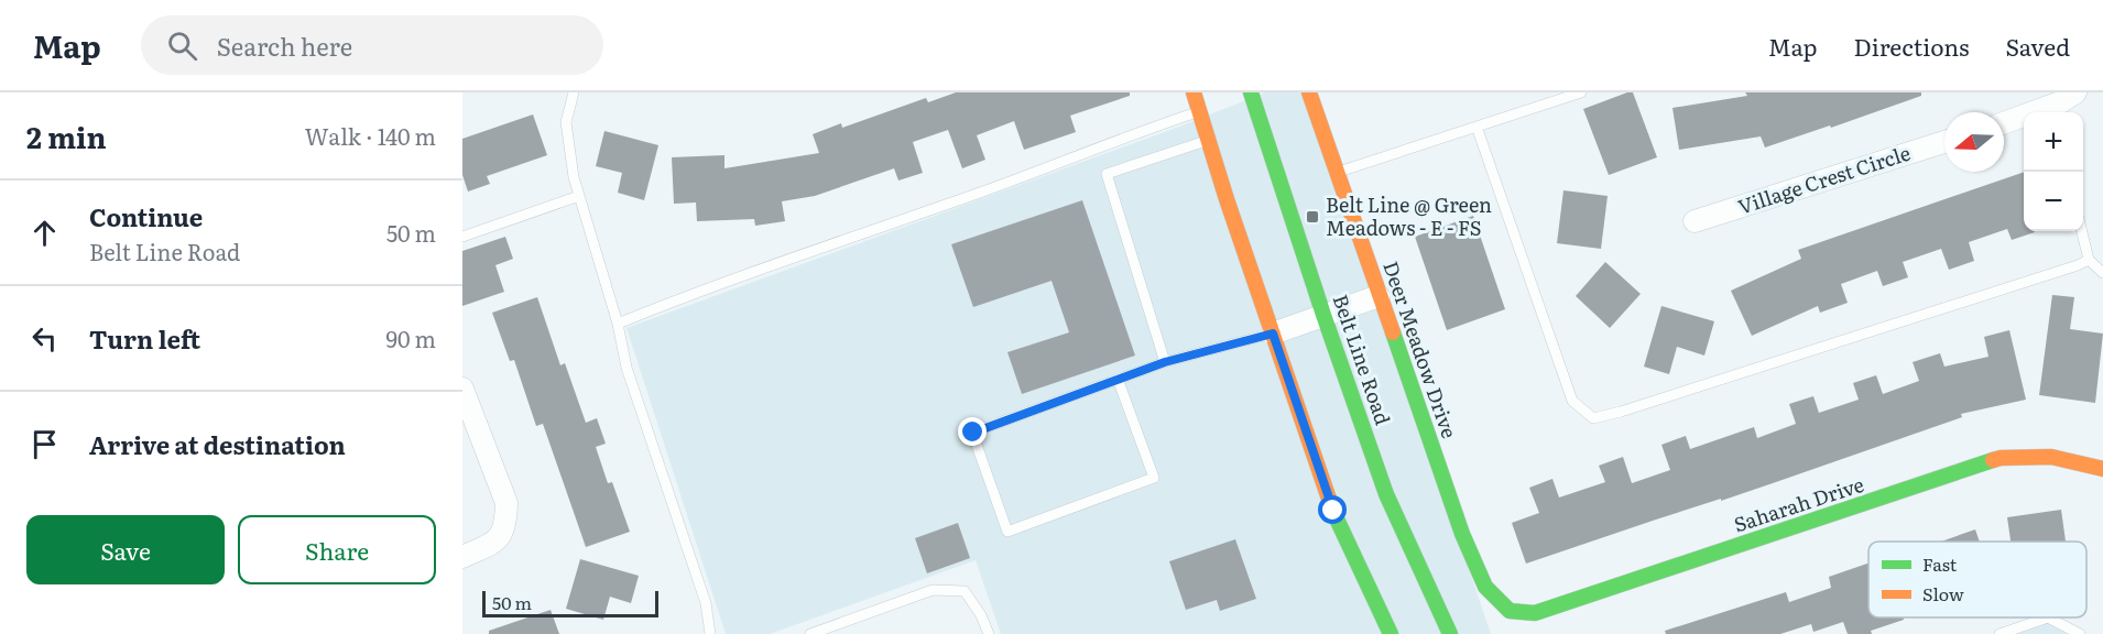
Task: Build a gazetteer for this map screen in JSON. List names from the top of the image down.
{
  "streets": {
    "street": [
      "Village Crest Circle",
      "Deer Meadow Drive",
      "Belt Line Road",
      "Saharah Drive"
    ]
  },
  "crossings": [
    ["Deer Meadow Drive", "Saharah Drive"]
  ],
  "places": {
    "transit": ["Belt Line @ Green Meadows - E - FS"]
  },
  "legend": ["Fast", "Slow"],
  "scale_bar": "50 m",
  "north": "left",
  "page": {
    "header": "Map",
    "search": "Search here",
    "nav": ["Map", "Directions", "Saved"],
    "heading": ["2 min", "Walk · 140 m"],
    "map_buttons": ["+", "−"],
    "list": [
      ["Continue", "Belt Line Road", "50 m"],
      ["Turn left", "90 m"],
      "Arrive at destination"
    ],
    "buttons": ["Save", "Share"],
    "scale": "50 m"
  }
}
